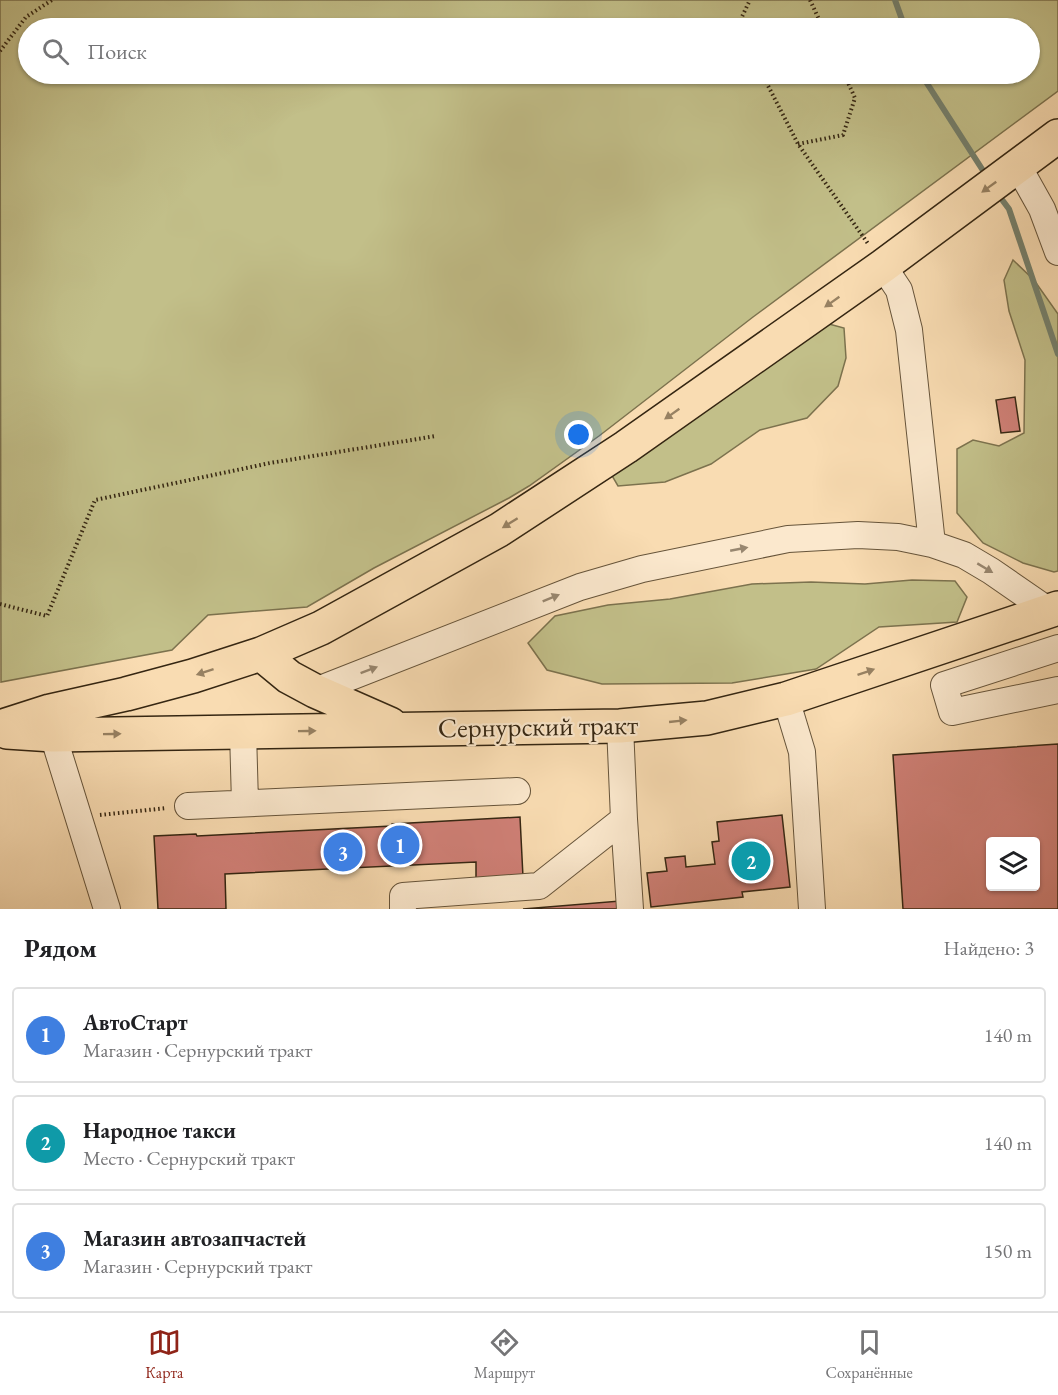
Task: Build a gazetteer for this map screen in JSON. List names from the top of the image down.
{
  "streets": {
    "main road": ["Сернурский тракт"]
  },
  "page": {
    "search": "Поиск",
    "pins": ["1", "3", "2"],
    "heading": ["Рядом", "Найдено: 3"],
    "list": [
      {
        "mark": "1",
        "name": "АвтоСтарт",
        "note": "Магазин · Сернурский тракт",
        "value": "140 m"
      },
      {
        "mark": "2",
        "name": "Народное такси",
        "note": "Место · Сернурский тракт",
        "value": "140 m"
      },
      {
        "mark": "3",
        "name": "Магазин автозапчастей",
        "note": "Магазин · Сернурский тракт",
        "value": "150 m"
      }
    ],
    "nav": ["Карта", "Маршрут", "Сохранённые"]
  }
}
